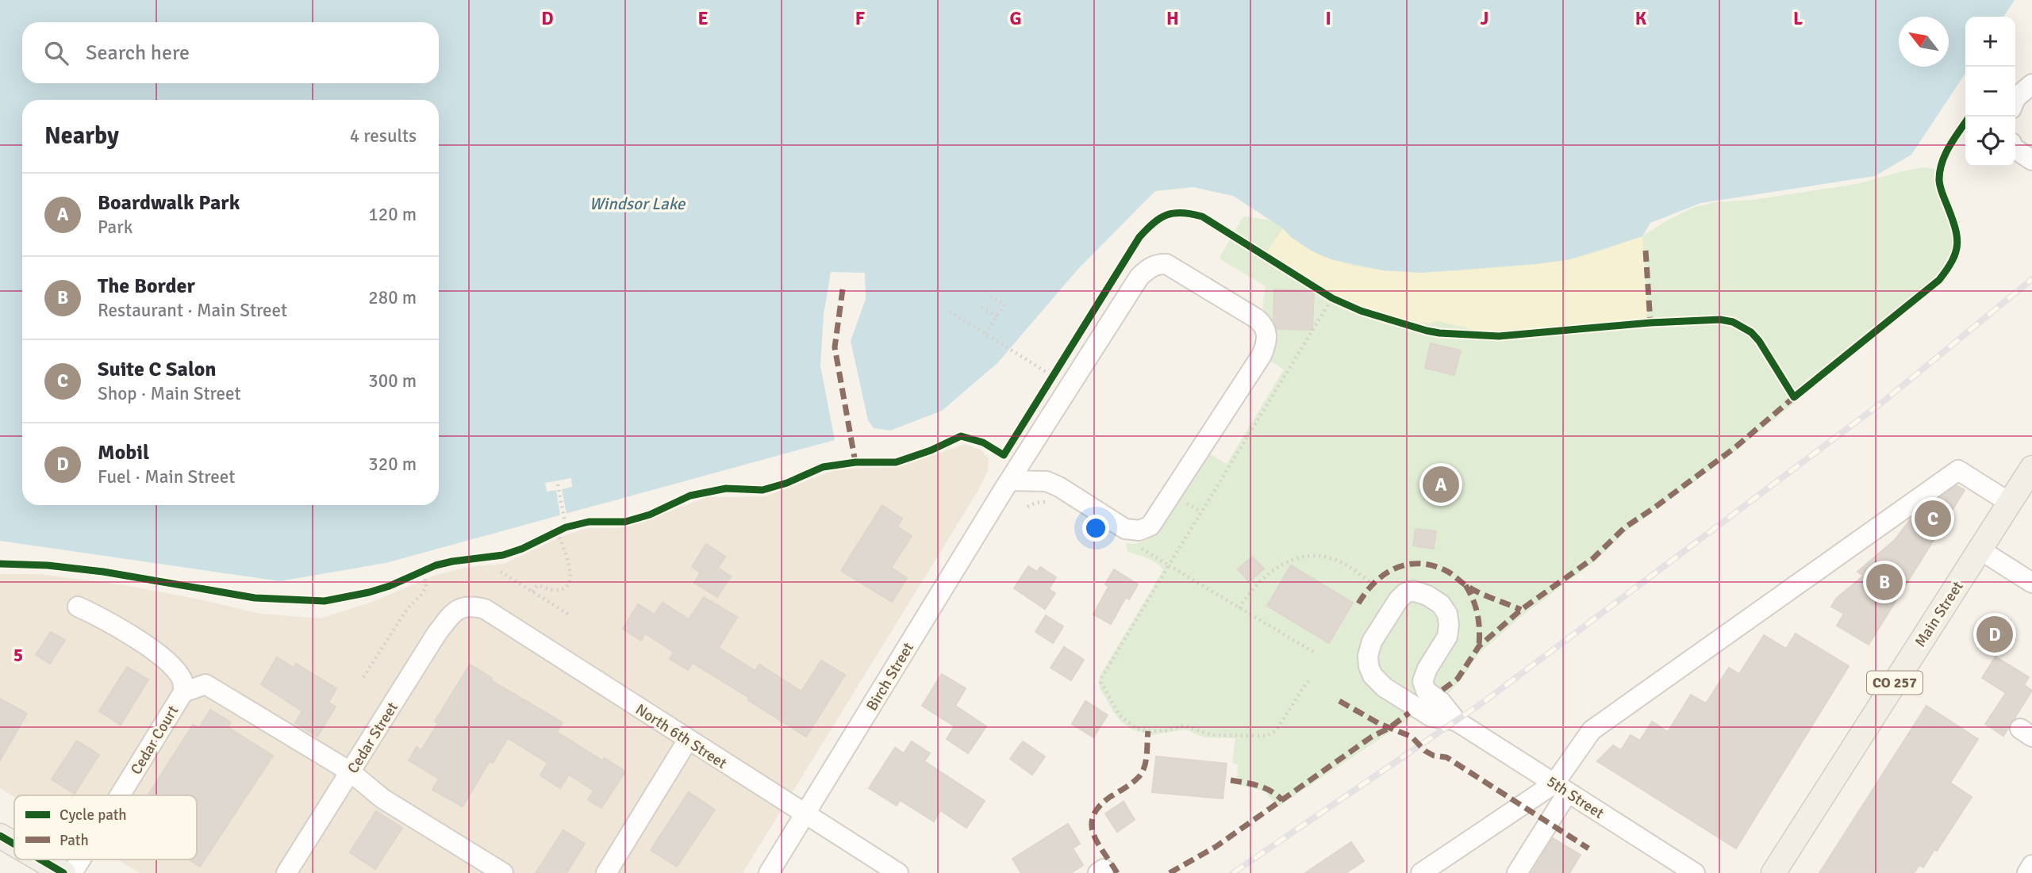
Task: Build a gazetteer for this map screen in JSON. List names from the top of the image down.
{
  "streets": {
    "main road": ["Main Street", "CO 257"],
    "street": [
      "Birch Street",
      "North 6th Street",
      "Cedar Street",
      "Cedar Court",
      "5th Street"
    ]
  },
  "crossings": [
    ["Birch Street", "North 6th Street"],
    ["North 6th Street", "Cedar Street"]
  ],
  "water": ["Windsor Lake"],
  "legend": ["Cycle path", "Path"],
  "north": "top left",
  "page": {
    "map_buttons": ["+", "−"],
    "search": "Search here",
    "heading": ["Nearby", "4 results"],
    "list": [
      {
        "mark": "A",
        "name": "Boardwalk Park",
        "note": "Park",
        "value": "120 m"
      },
      {
        "mark": "B",
        "name": "The Border",
        "note": "Restaurant · Main Street",
        "value": "280 m"
      },
      {
        "mark": "C",
        "name": "Suite C Salon",
        "note": "Shop · Main Street",
        "value": "300 m"
      },
      {
        "mark": "D",
        "name": "Mobil",
        "note": "Fuel · Main Street",
        "value": "320 m"
      }
    ],
    "pins": [
      "A",
      "C",
      "B",
      "D"
    ]
  },
  "grid": {
    "columns": [
      "D",
      "E",
      "F",
      "G",
      "H",
      "I",
      "J",
      "K",
      "L"
    ],
    "rows": ["5"]
  }
}
